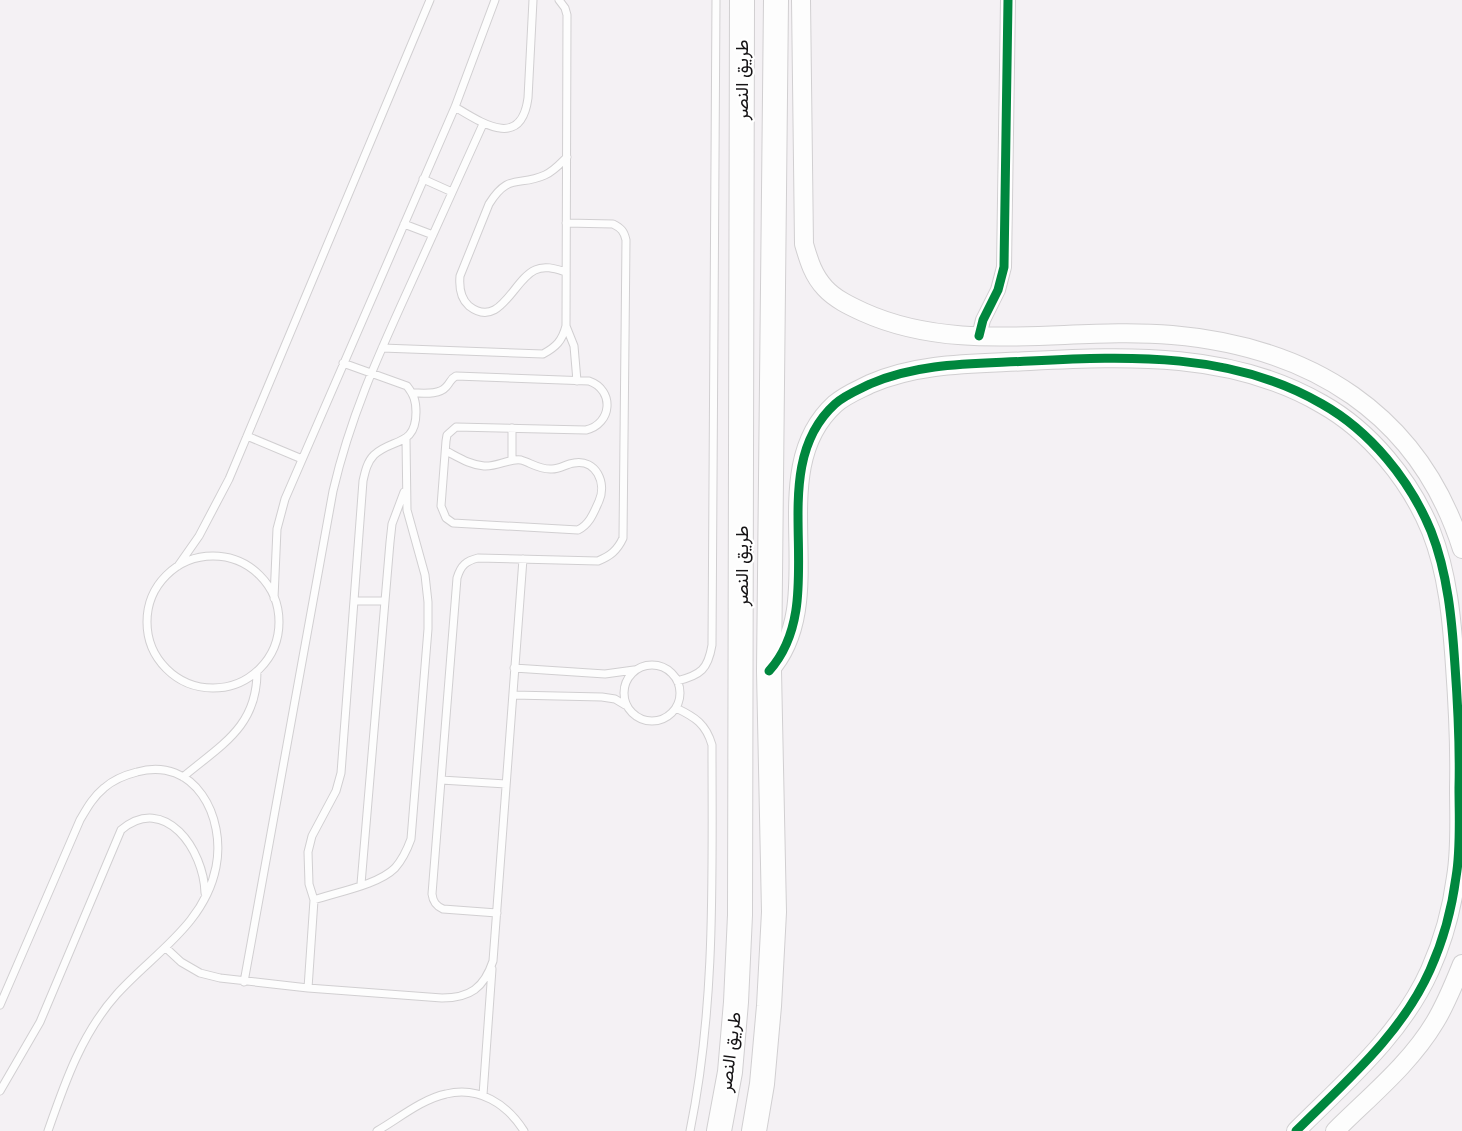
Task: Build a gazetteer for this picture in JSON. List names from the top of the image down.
{
  "streets": {
    "highway": ["طريق النصر"]
  }
}
